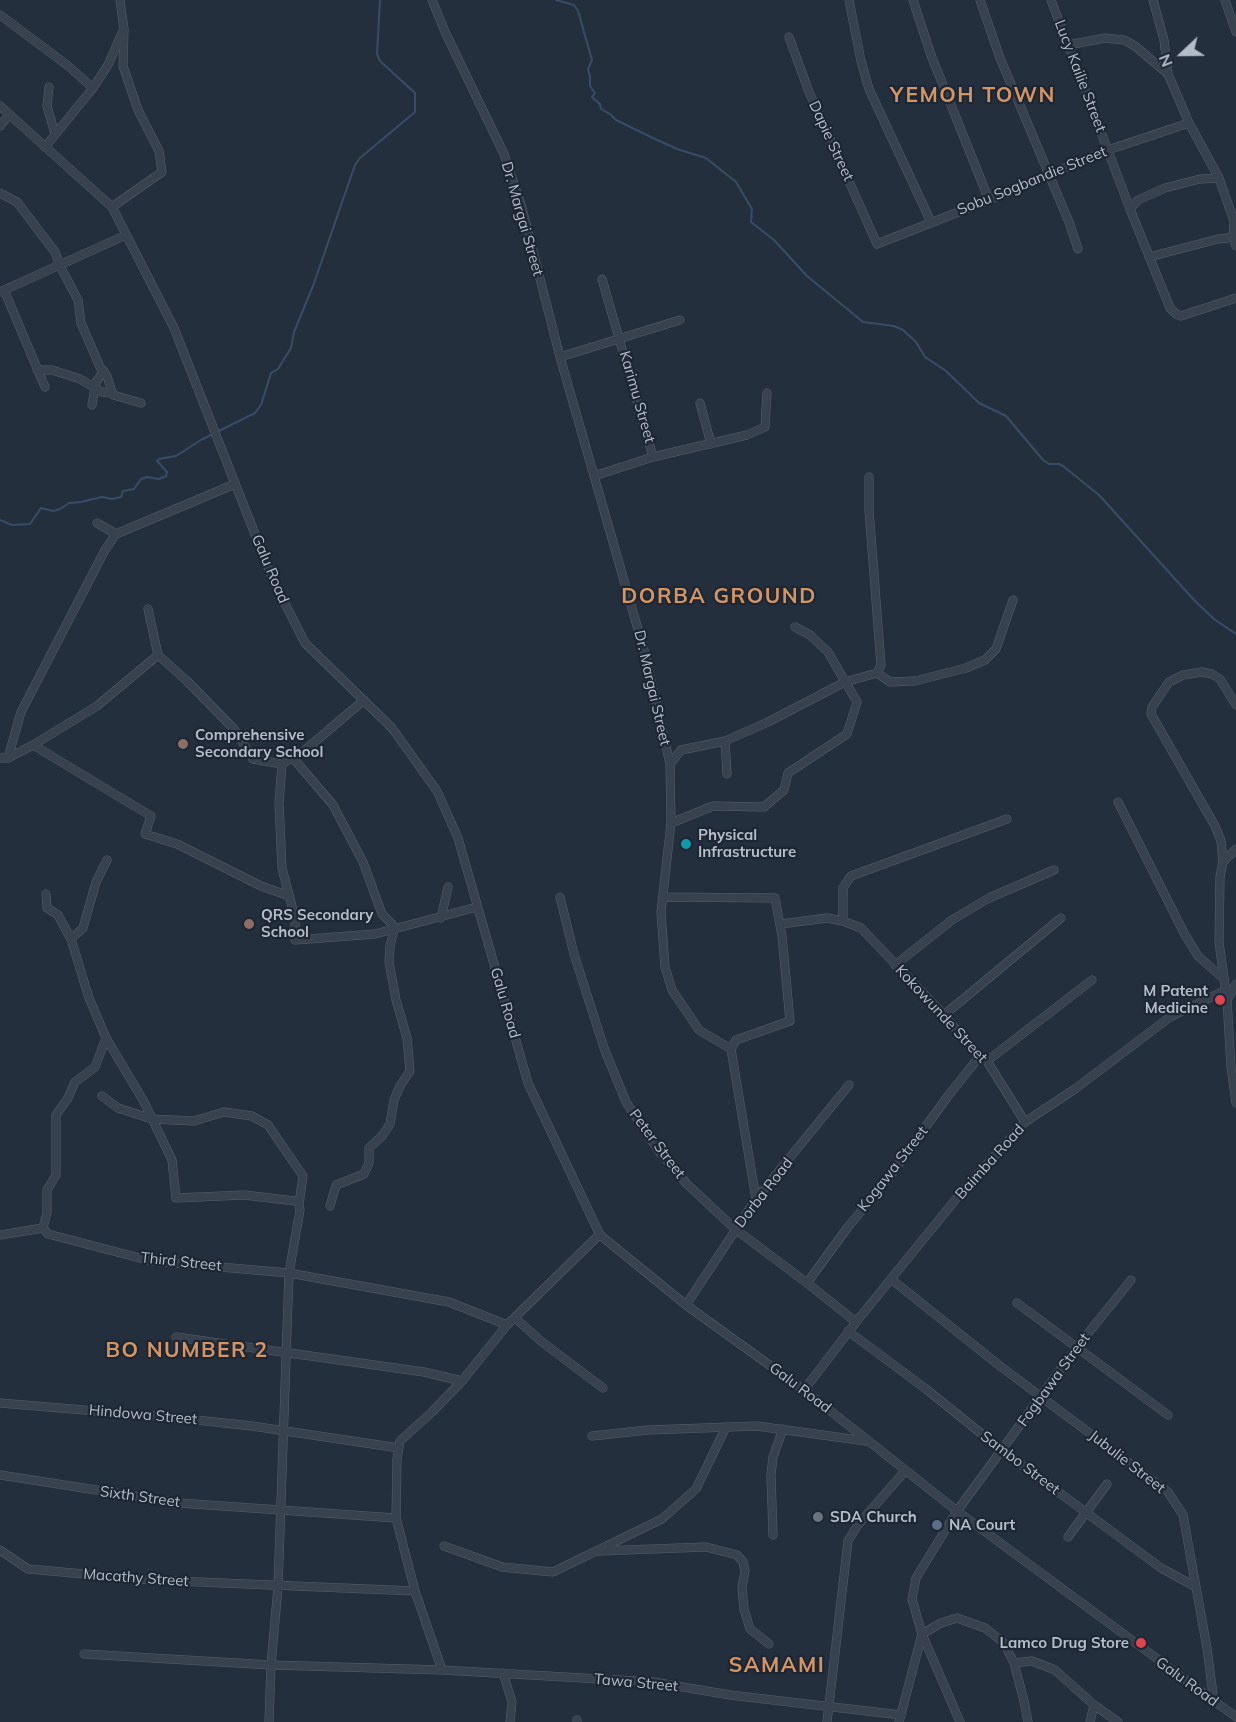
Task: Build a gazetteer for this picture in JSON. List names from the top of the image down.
{
  "streets": {
    "street": [
      "Lucy Kailie Street",
      "Dapie Street",
      "Sobu Sogbandie Street",
      "Dr. Margai Street",
      "Karimu Street",
      "Galu Road",
      "Kokowunde Street",
      "Peter Street",
      "Baimba Road",
      "Kogawa Street",
      "Dorba Road",
      "Third Street",
      "Fogbawa Street",
      "Hindowa Street",
      "Jubulie Street",
      "Sambo Street",
      "Sixth Street",
      "Macathy Street",
      "Tawa Street"
    ]
  },
  "crossings": [
    ["Lucy Kailie Street", "Sobu Sogbandie Street"],
    ["Dapie Street", "Sobu Sogbandie Street"],
    ["Dr. Margai Street", "Karimu Street"],
    ["Galu Road", "Baimba Road"],
    ["Galu Road", "Dorba Road"],
    ["Galu Road", "Fogbawa Street"],
    ["Galu Road", "Jubulie Street"],
    ["Kokowunde Street", "Baimba Road"],
    ["Kokowunde Street", "Kogawa Street"],
    ["Peter Street", "Baimba Road"],
    ["Peter Street", "Kogawa Street"],
    ["Peter Street", "Dorba Road"],
    ["Baimba Road", "Jubulie Street"],
    ["Baimba Road", "Sambo Street"],
    ["Fogbawa Street", "Jubulie Street"],
    ["Fogbawa Street", "Sambo Street"],
    ["Jubulie Street", "Sambo Street"]
  ],
  "districts": [
    "YEMOH TOWN",
    "DORBA GROUND",
    "BO NUMBER 2",
    "SAMAMI"
  ],
  "places": [
    "Comprehensive Secondary School",
    "Physical Infrastructure",
    "QRS Secondary School",
    "M Patent Medicine",
    "SDA Church",
    "NA Court",
    "Lamco Drug Store"
  ],
  "north": "left"
}
